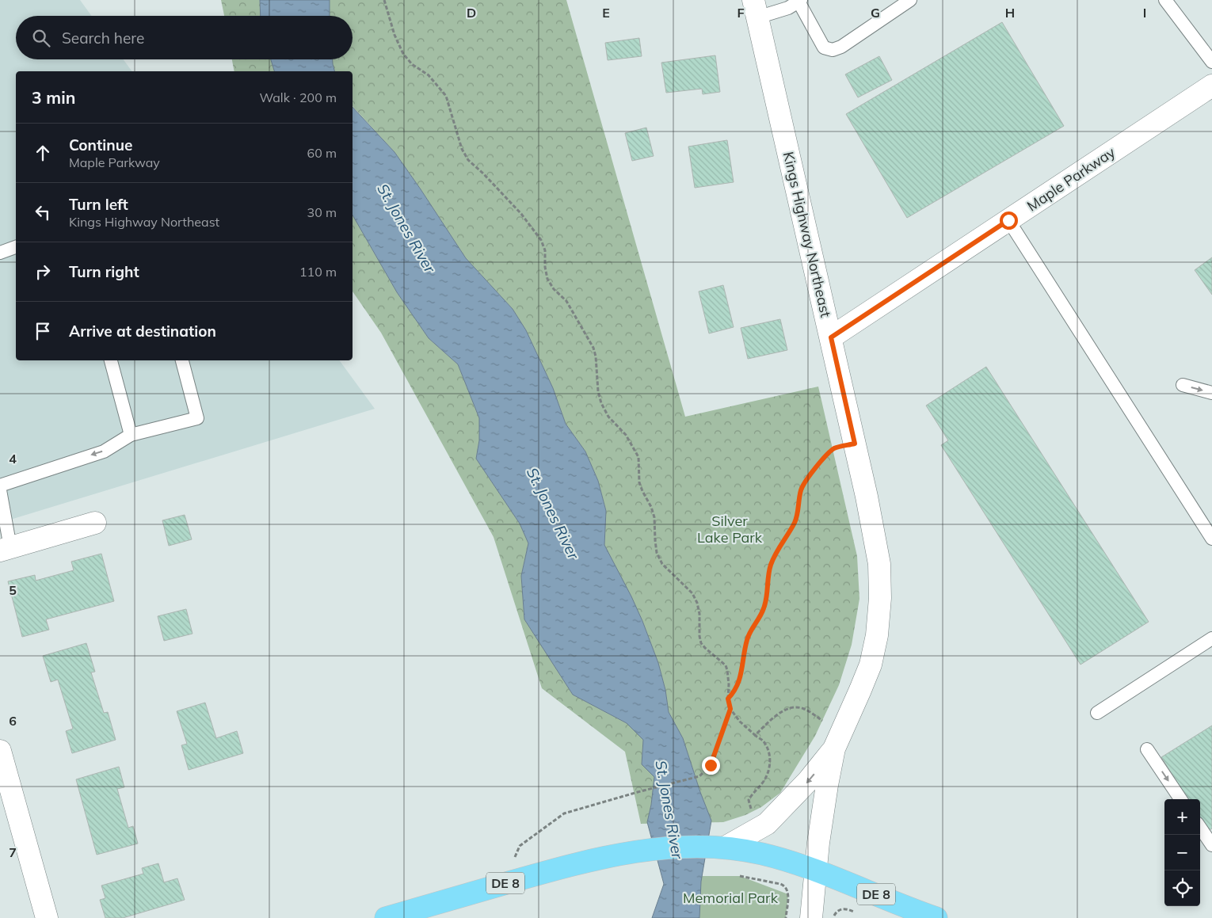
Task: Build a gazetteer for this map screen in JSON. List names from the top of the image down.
{
  "streets": {
    "highway": ["DE 8"],
    "street": ["Maple Parkway", "Kings Highway Northeast"]
  },
  "crossings": [
    ["Maple Parkway", "Kings Highway Northeast"],
    ["Kings Highway Northeast", "DE 8"]
  ],
  "water": ["St. Jones River"],
  "parks": ["Silver Lake Park", "Memorial Park"],
  "page": {
    "search": "Search here",
    "heading": ["3 min", "Walk · 200 m"],
    "list": [
      ["Continue", "Maple Parkway", "60 m"],
      ["Turn left", "Kings Highway Northeast", "30 m"],
      ["Turn right", "110 m"],
      "Arrive at destination"
    ],
    "map_buttons": ["+", "−"]
  },
  "grid": {
    "columns": [
      "D",
      "E",
      "F",
      "G",
      "H",
      "I"
    ],
    "rows": [
      "4",
      "5",
      "6",
      "7"
    ]
  }
}
